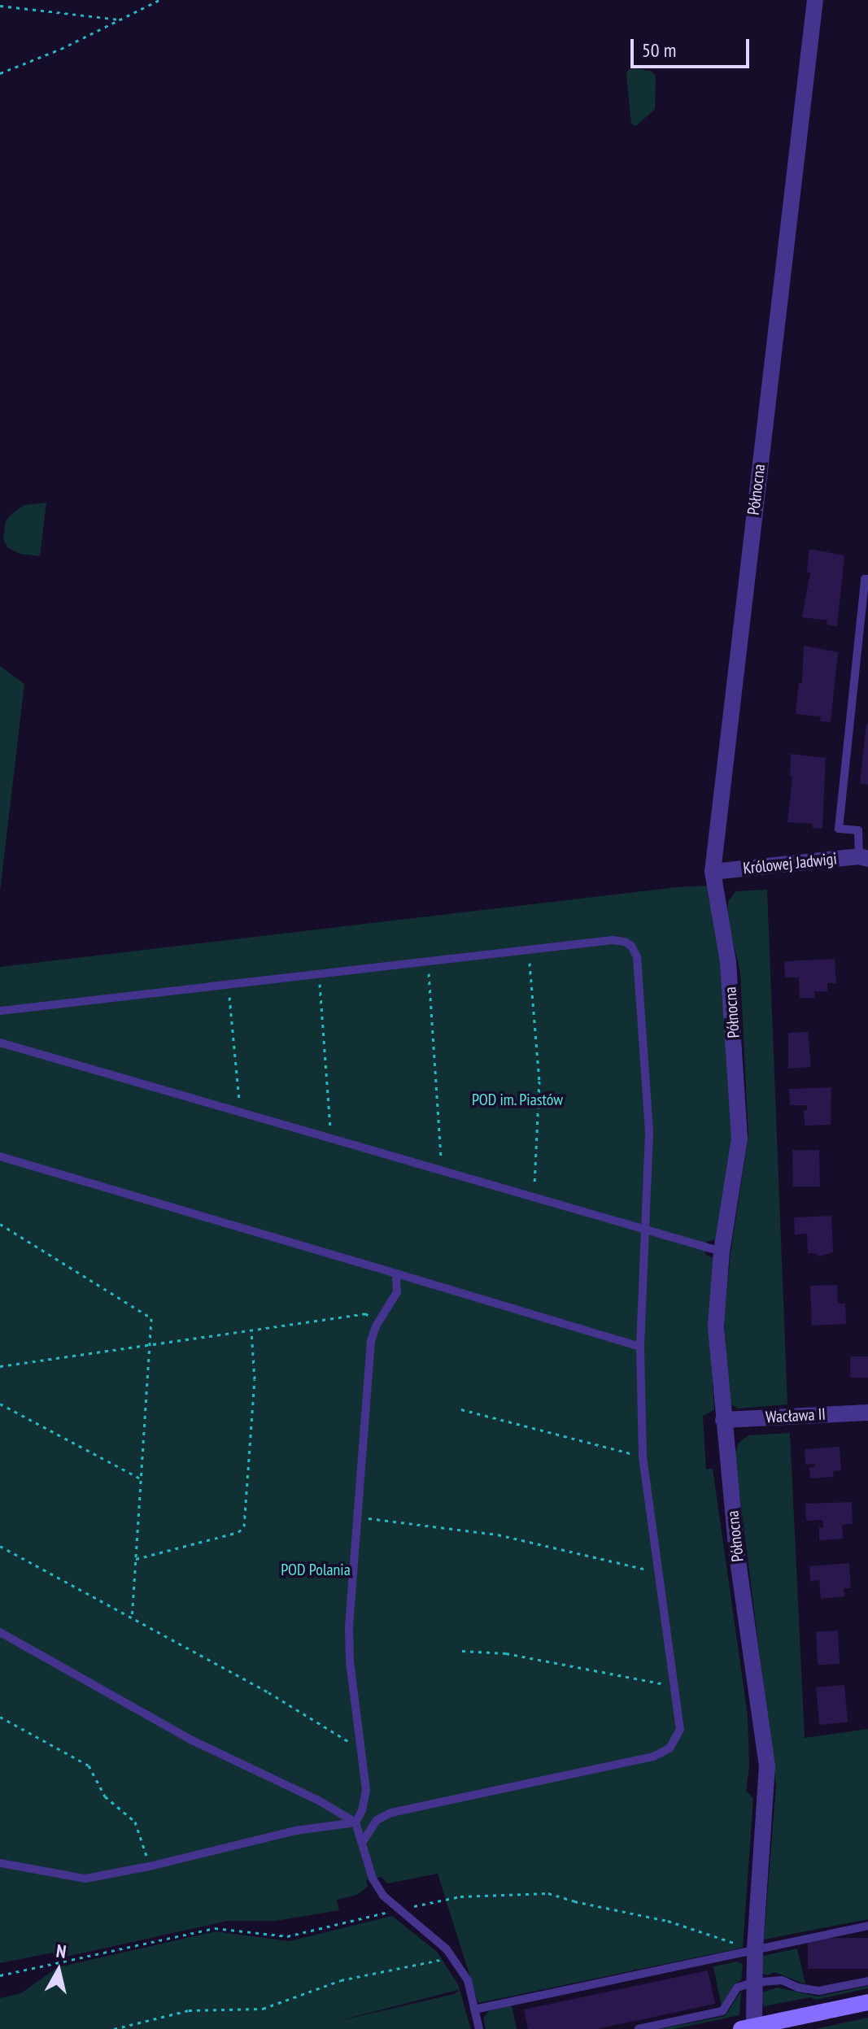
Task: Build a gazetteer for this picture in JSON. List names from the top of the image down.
{
  "streets": {
    "street": ["Północna", "Królowej Jadwigi", "Wacława II"]
  },
  "crossings": [
    ["Północna", "Królowej Jadwigi"],
    ["Północna", "Wacława II"]
  ],
  "parks": ["POD im. Piastów", "POD Polania"],
  "scale_bar": "50 m",
  "north": "top"
}
